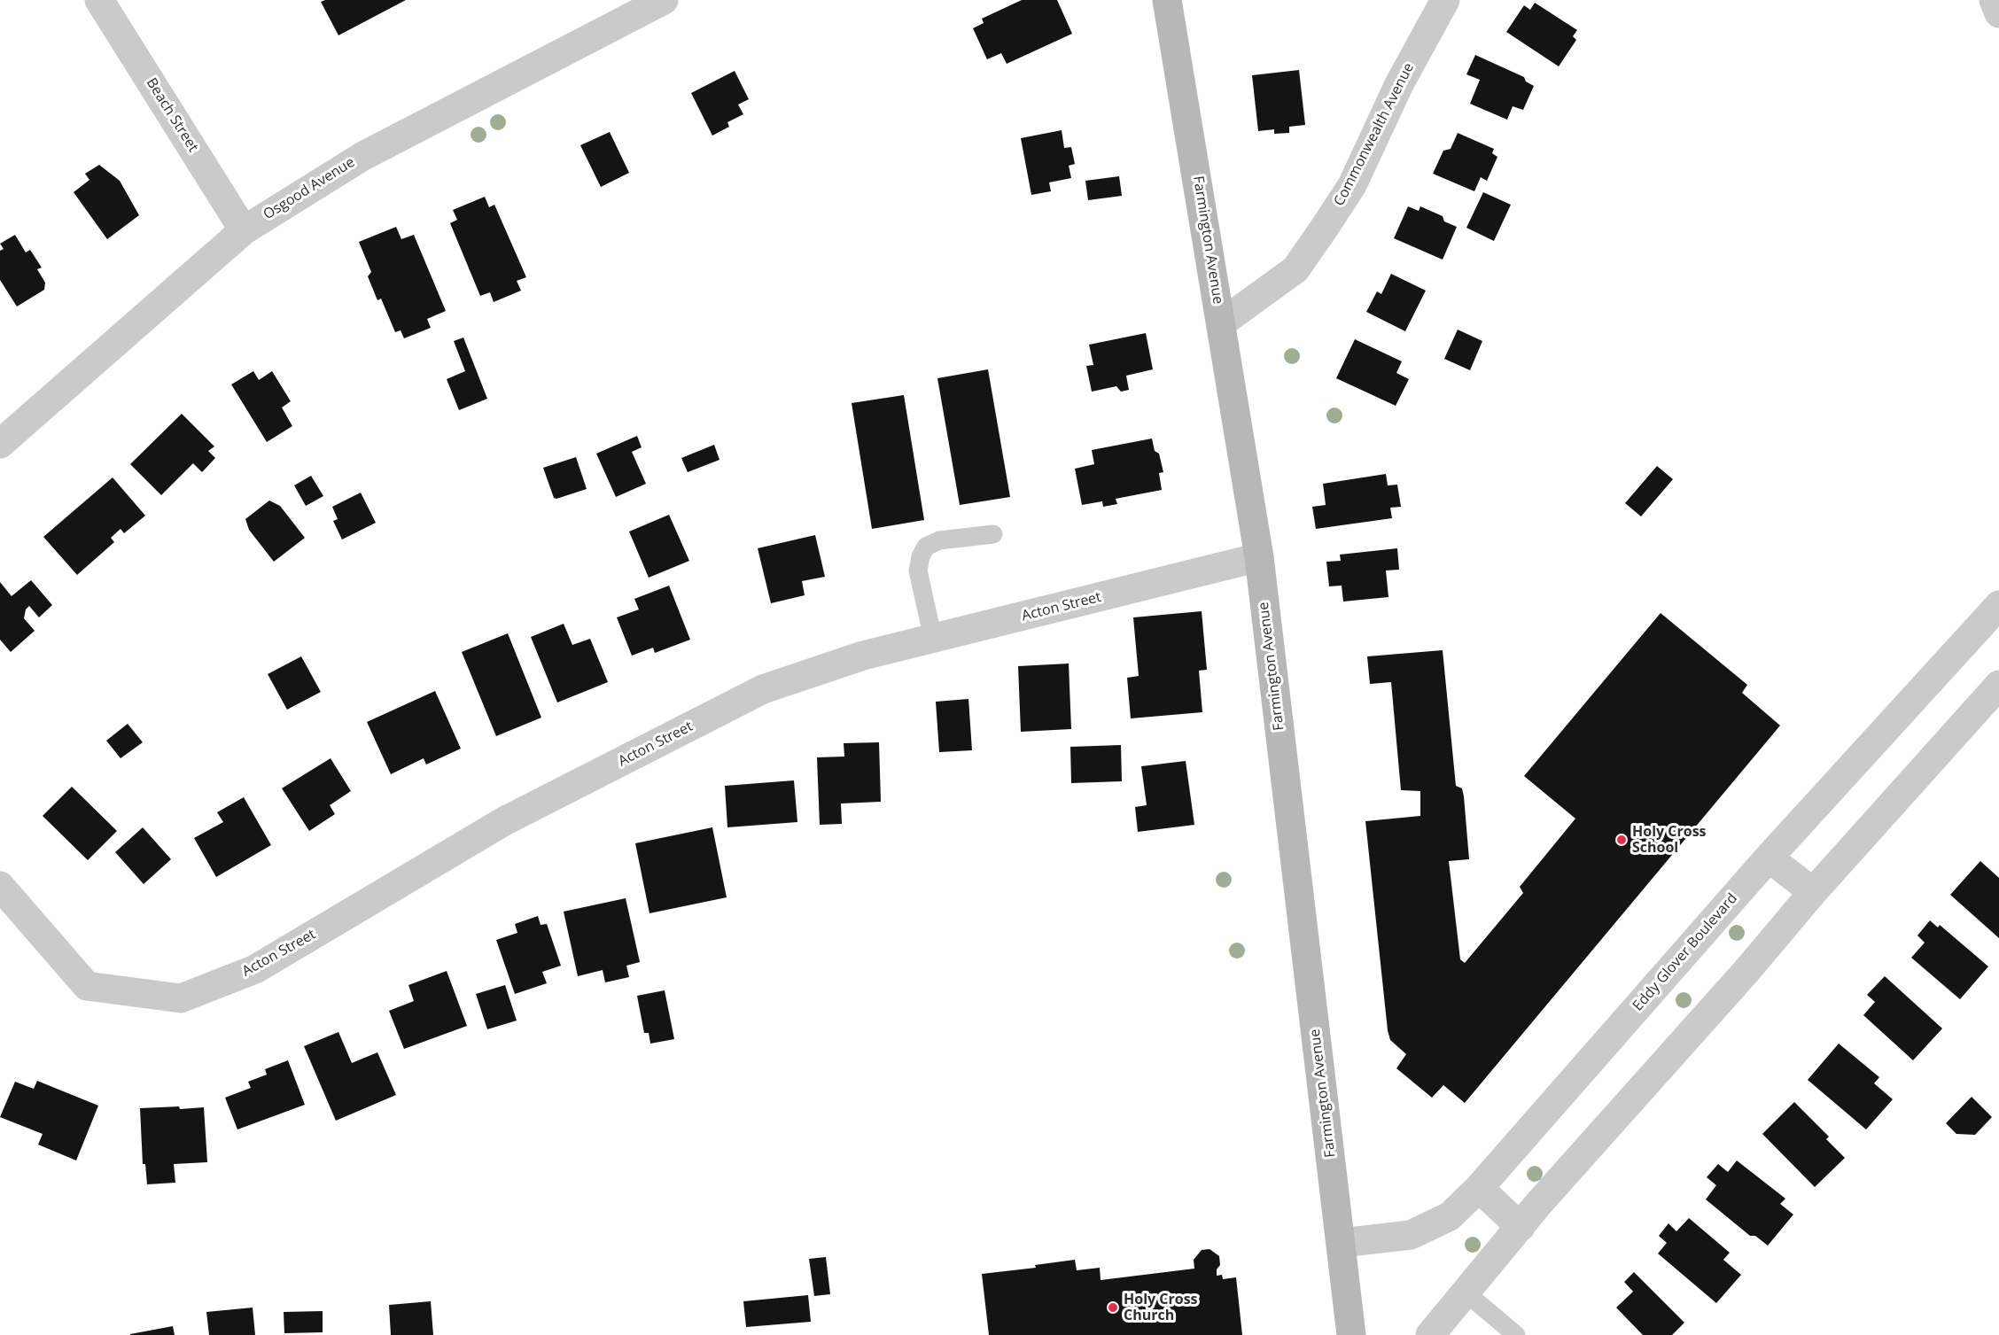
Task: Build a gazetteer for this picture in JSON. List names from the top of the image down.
{
  "streets": {
    "main road": ["Farmington Avenue"],
    "street": [
      "Beach Street",
      "Commonwealth Avenue",
      "Osgood Avenue",
      "Acton Street",
      "Eddy Glover Boulevard"
    ]
  },
  "crossings": [
    ["Beach Street", "Osgood Avenue"],
    ["Commonwealth Avenue", "Farmington Avenue"],
    ["Farmington Avenue", "Acton Street"],
    ["Farmington Avenue", "Eddy Glover Boulevard"]
  ],
  "places": ["Holy Cross School", "Holy Cross Church"]
}
